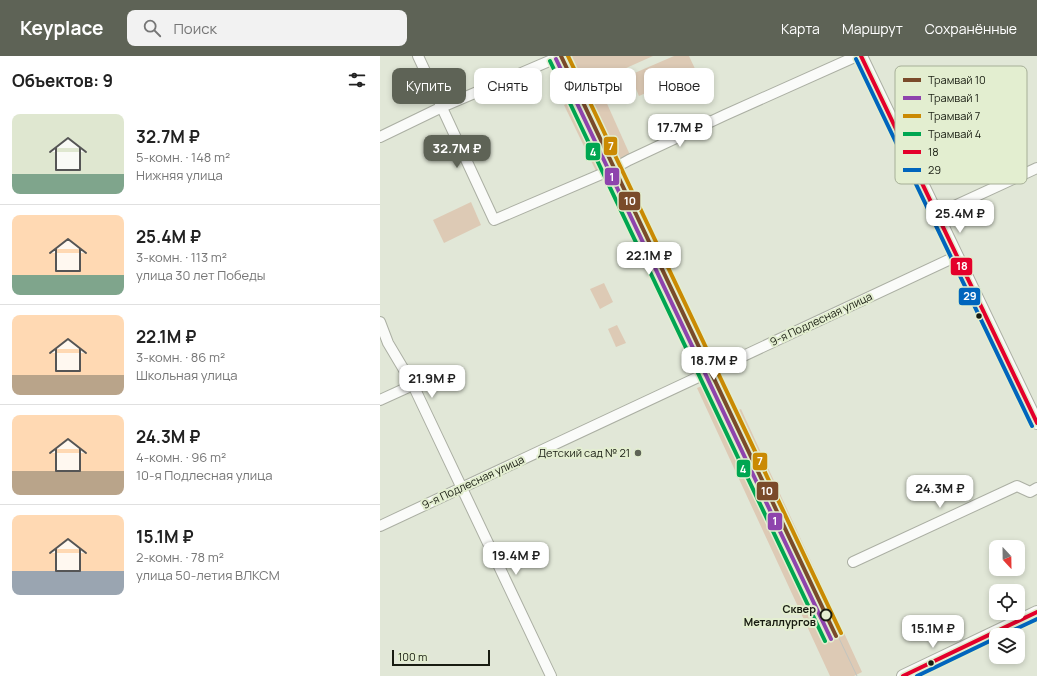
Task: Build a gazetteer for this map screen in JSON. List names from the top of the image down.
{
  "streets": {
    "street": ["9-я Подлесная улица"]
  },
  "places": ["Детский сад № 21", "Сквер Металлургов"],
  "lines": [
    "tram line 10",
    "tram line 7",
    "transit line 18",
    "tram line 1",
    "transit line 29",
    "tram line 4"
  ],
  "legend": [
    "Трамвай 10",
    "Трамвай 1",
    "Трамвай 7",
    "Трамвай 4",
    "18",
    "29"
  ],
  "scale_bar": "100 m",
  "north": "bottom",
  "page": {
    "header": "Keyplace",
    "search": "Поиск",
    "nav": ["Карта", "Маршрут", "Сохранённые"],
    "heading": "Объектов: 9",
    "chip": [
      "Купить",
      "Снять",
      "Фильтры",
      "Новое"
    ],
    "list": [
      {
        "name": "32.7M ₽",
        "note": "5-комн. · 148 m² · Нижняя улица"
      },
      {
        "name": "25.4M ₽",
        "note": "3-комн. · 113 m² · улица 30 лет Победы"
      },
      {
        "name": "22.1M ₽",
        "note": "3-комн. · 86 m² · Школьная улица"
      },
      {
        "name": "24.3M ₽",
        "note": "4-комн. · 96 m² · 10-я Подлесная улица"
      },
      {
        "name": "15.1M ₽",
        "note": "2-комн. · 78 m² · улица 50-летия ВЛКСМ"
      }
    ],
    "price": [
      "17.7M ₽",
      "32.7M ₽",
      "25.4M ₽",
      "22.1M ₽",
      "18.7M ₽",
      "21.9M ₽",
      "24.3M ₽",
      "19.4M ₽",
      "15.1M ₽"
    ],
    "scale": "100 m"
  }
}
